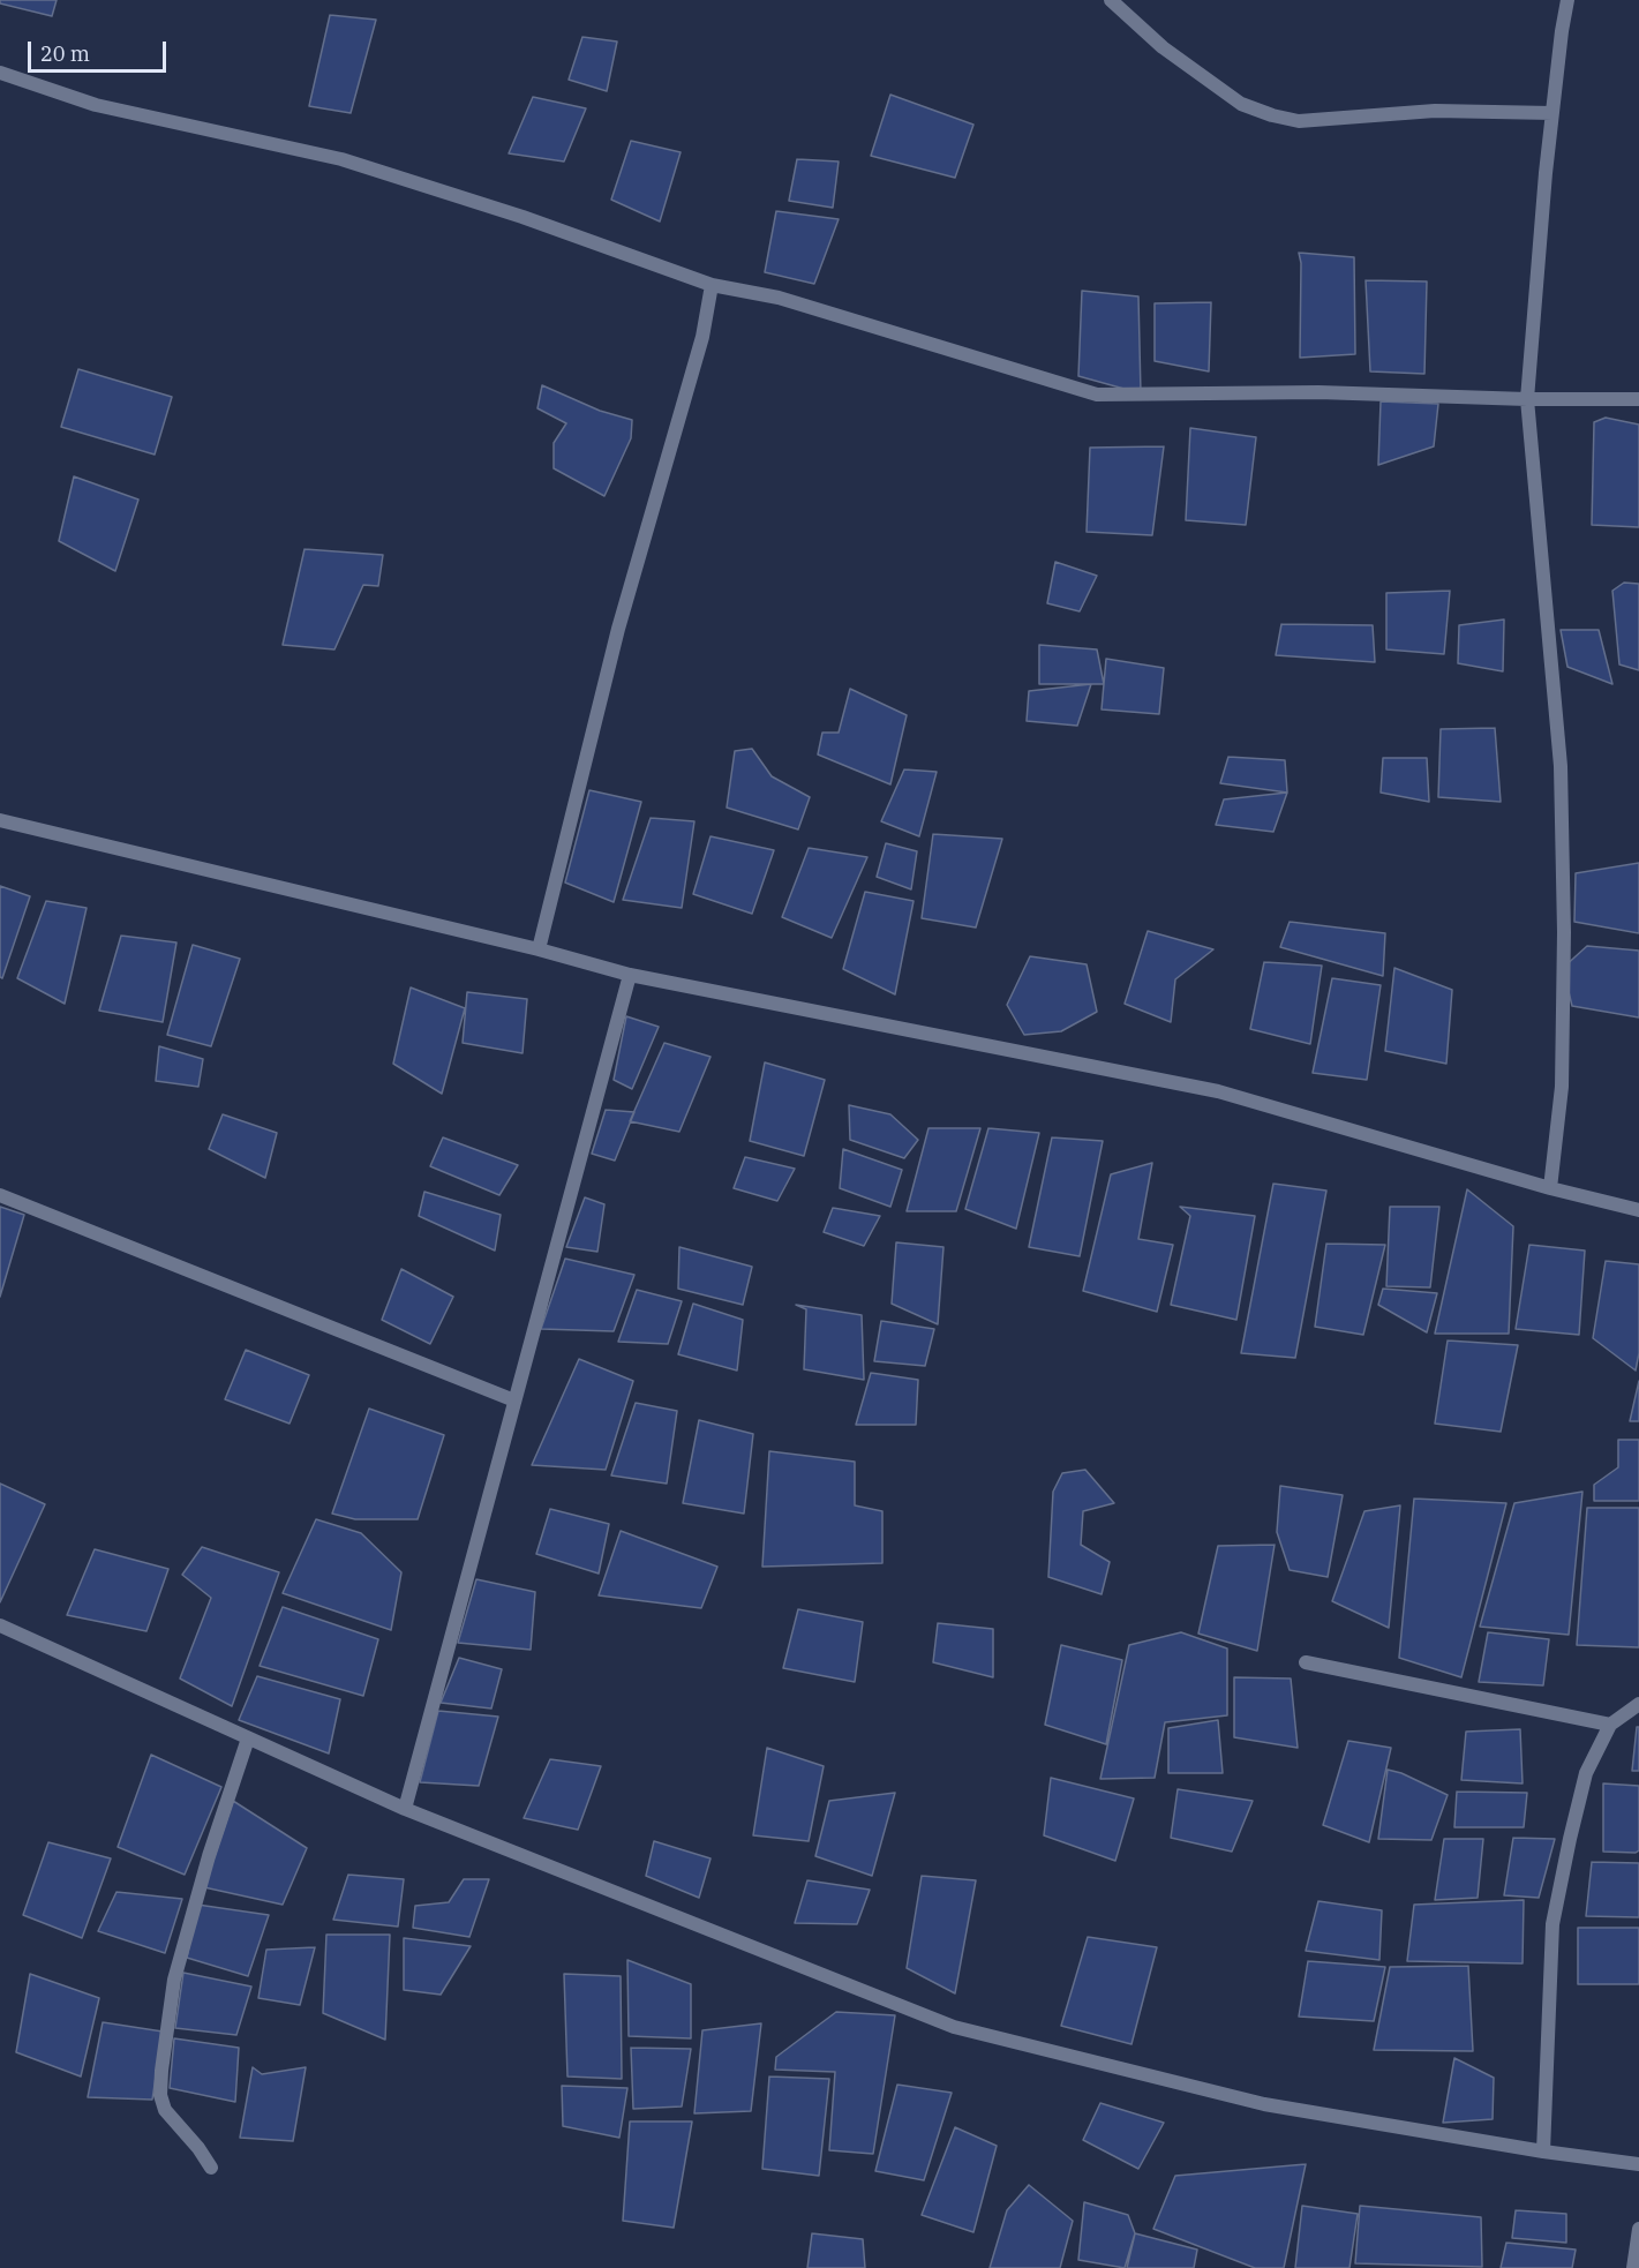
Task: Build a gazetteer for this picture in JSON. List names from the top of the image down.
{
  "scale_bar": "20 m"
}
